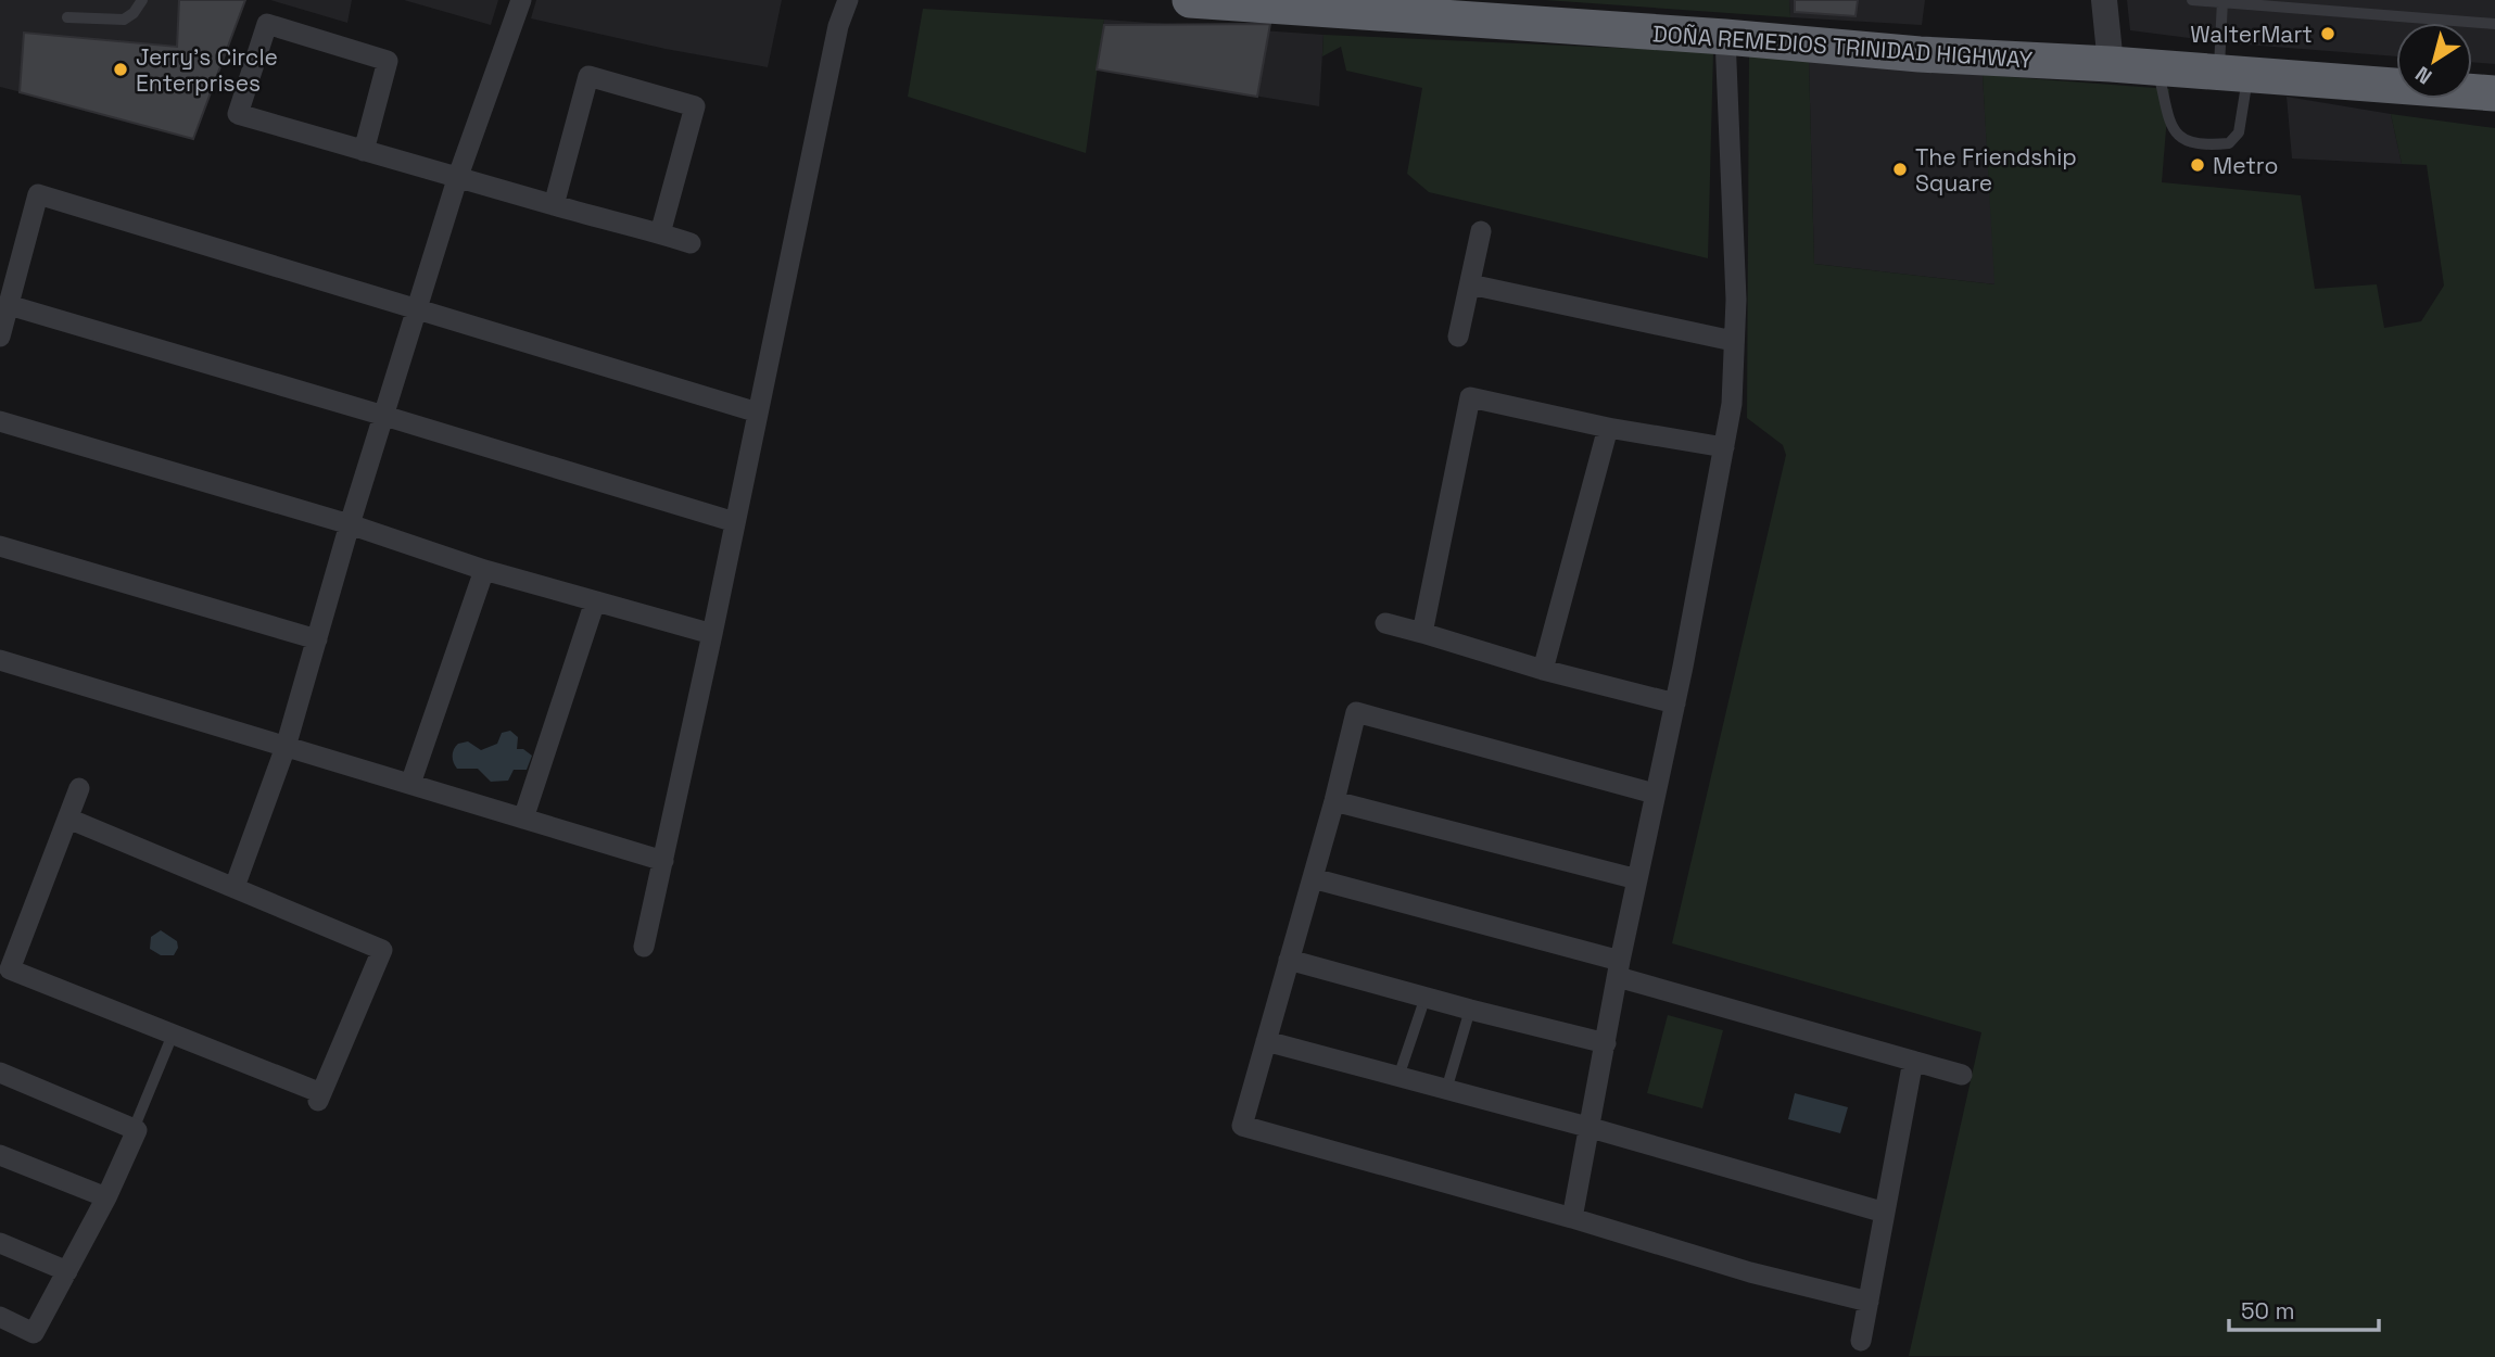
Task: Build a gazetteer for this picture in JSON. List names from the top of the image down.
{
  "streets": {
    "highway": ["DOÑA REMEDIOS TRINIDAD HIGHWAY"]
  },
  "places": [
    "WalterMart",
    "Jerry's Circle Enterprises",
    "Metro",
    "The Friendship Square"
  ],
  "scale_bar": "50 m",
  "north": "bottom left"
}
